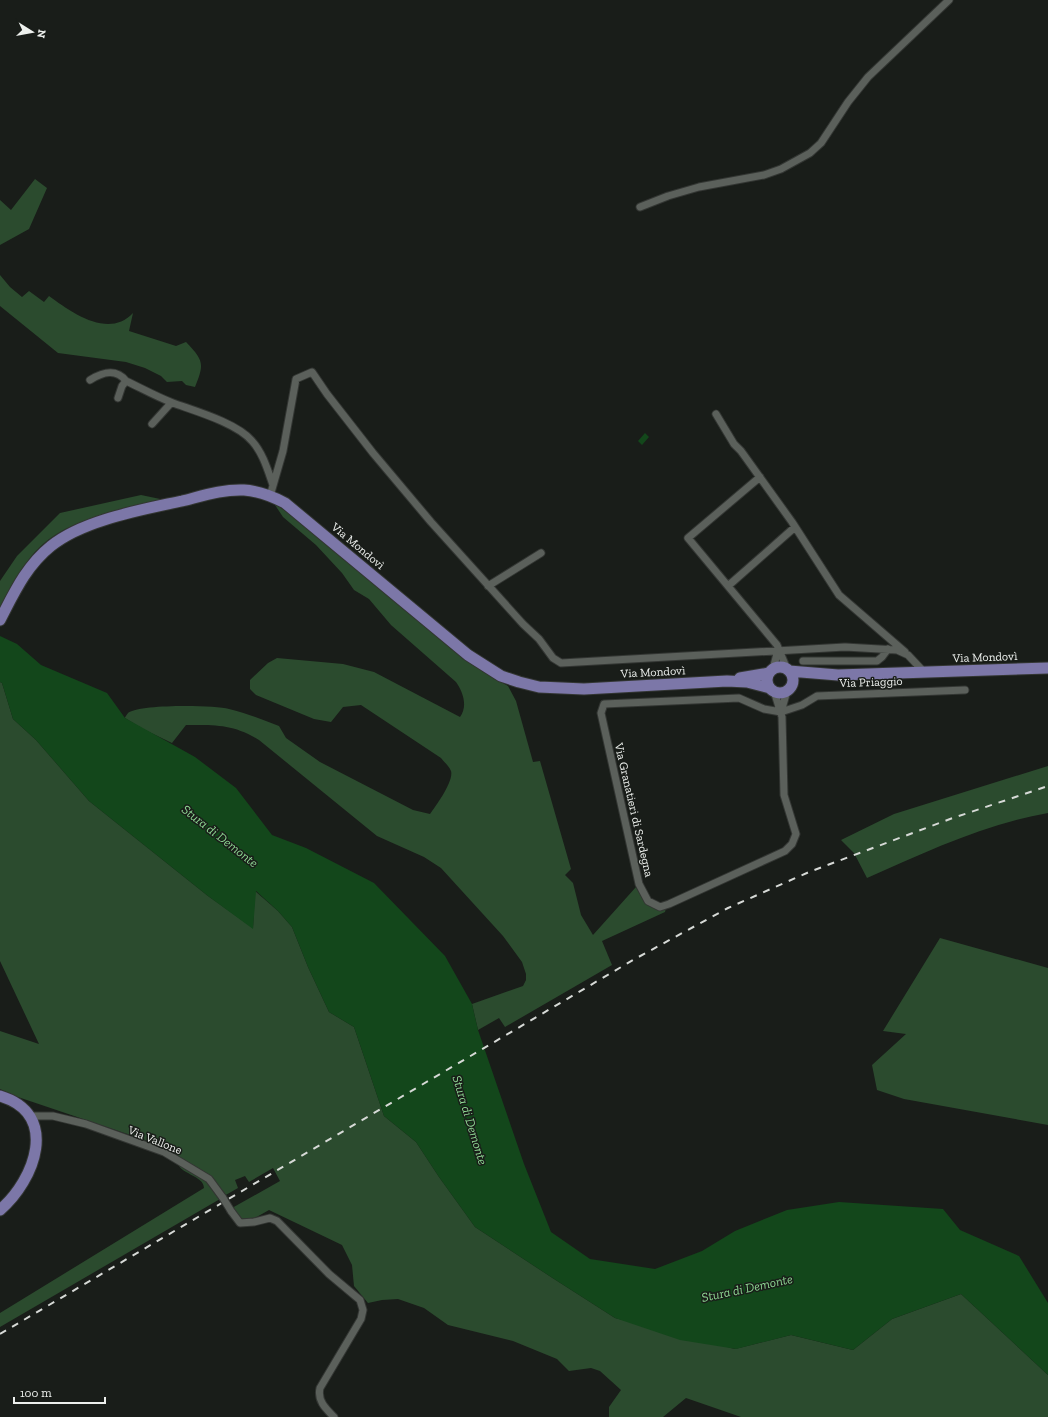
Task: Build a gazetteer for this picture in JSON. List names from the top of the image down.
{
  "streets": {
    "main road": ["Via Mondovì"],
    "street": ["Via Priaggio", "Via Granatieri di Sardegna", "Via Vallone"]
  },
  "crossings": [
    ["Via Mondovì", "Via Granatieri di Sardegna"],
    ["Via Priaggio", "Via Granatieri di Sardegna"]
  ],
  "water": ["Stura di Demonte"],
  "scale_bar": "100 m",
  "north": "right"
}
